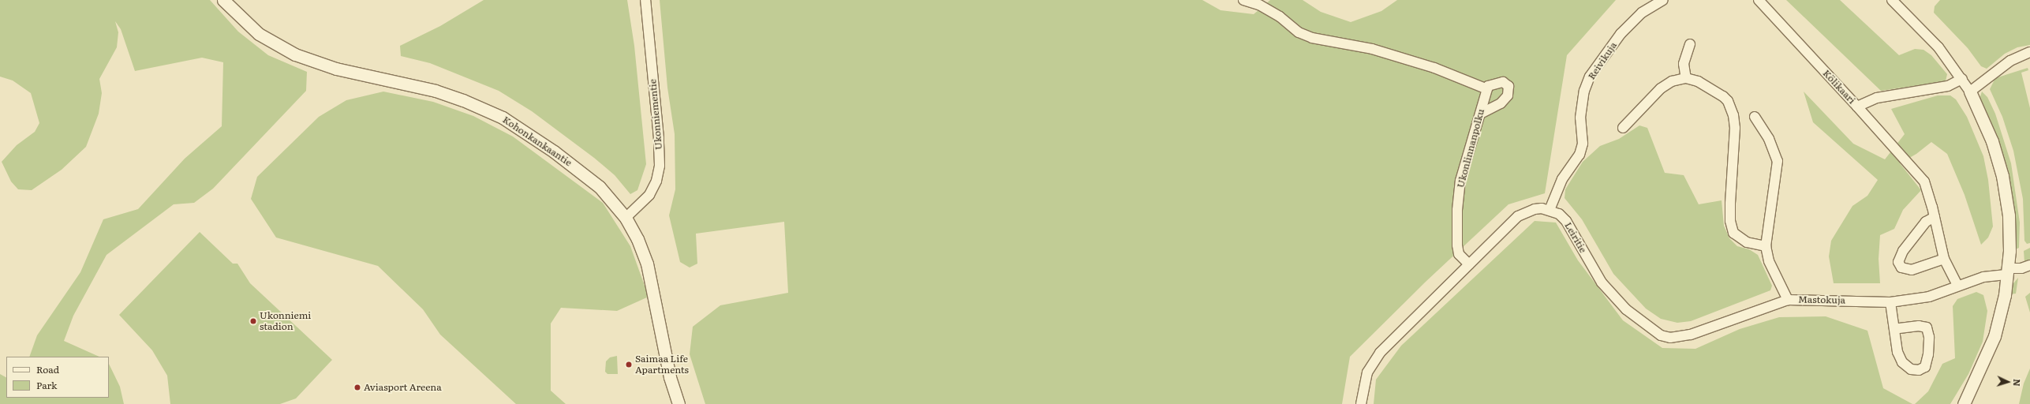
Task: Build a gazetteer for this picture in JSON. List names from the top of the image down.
{
  "streets": {
    "street": [
      "Reivikuja",
      "Kölikaari",
      "Ukonniementie",
      "Kohonkankaantie",
      "Ukonlinnanpolku",
      "Leiritie",
      "Mastokuja"
    ]
  },
  "crossings": [
    ["Reivikuja", "Leiritie"],
    ["Ukonniementie", "Kohonkankaantie"],
    ["Ukonlinnanpolku", "Leiritie"],
    ["Leiritie", "Mastokuja"]
  ],
  "places": ["Ukonniemi stadion", "Saimaa Life Apartments", "Aviasport Areena"],
  "legend": ["Road", "Park"],
  "north": "right"
}
